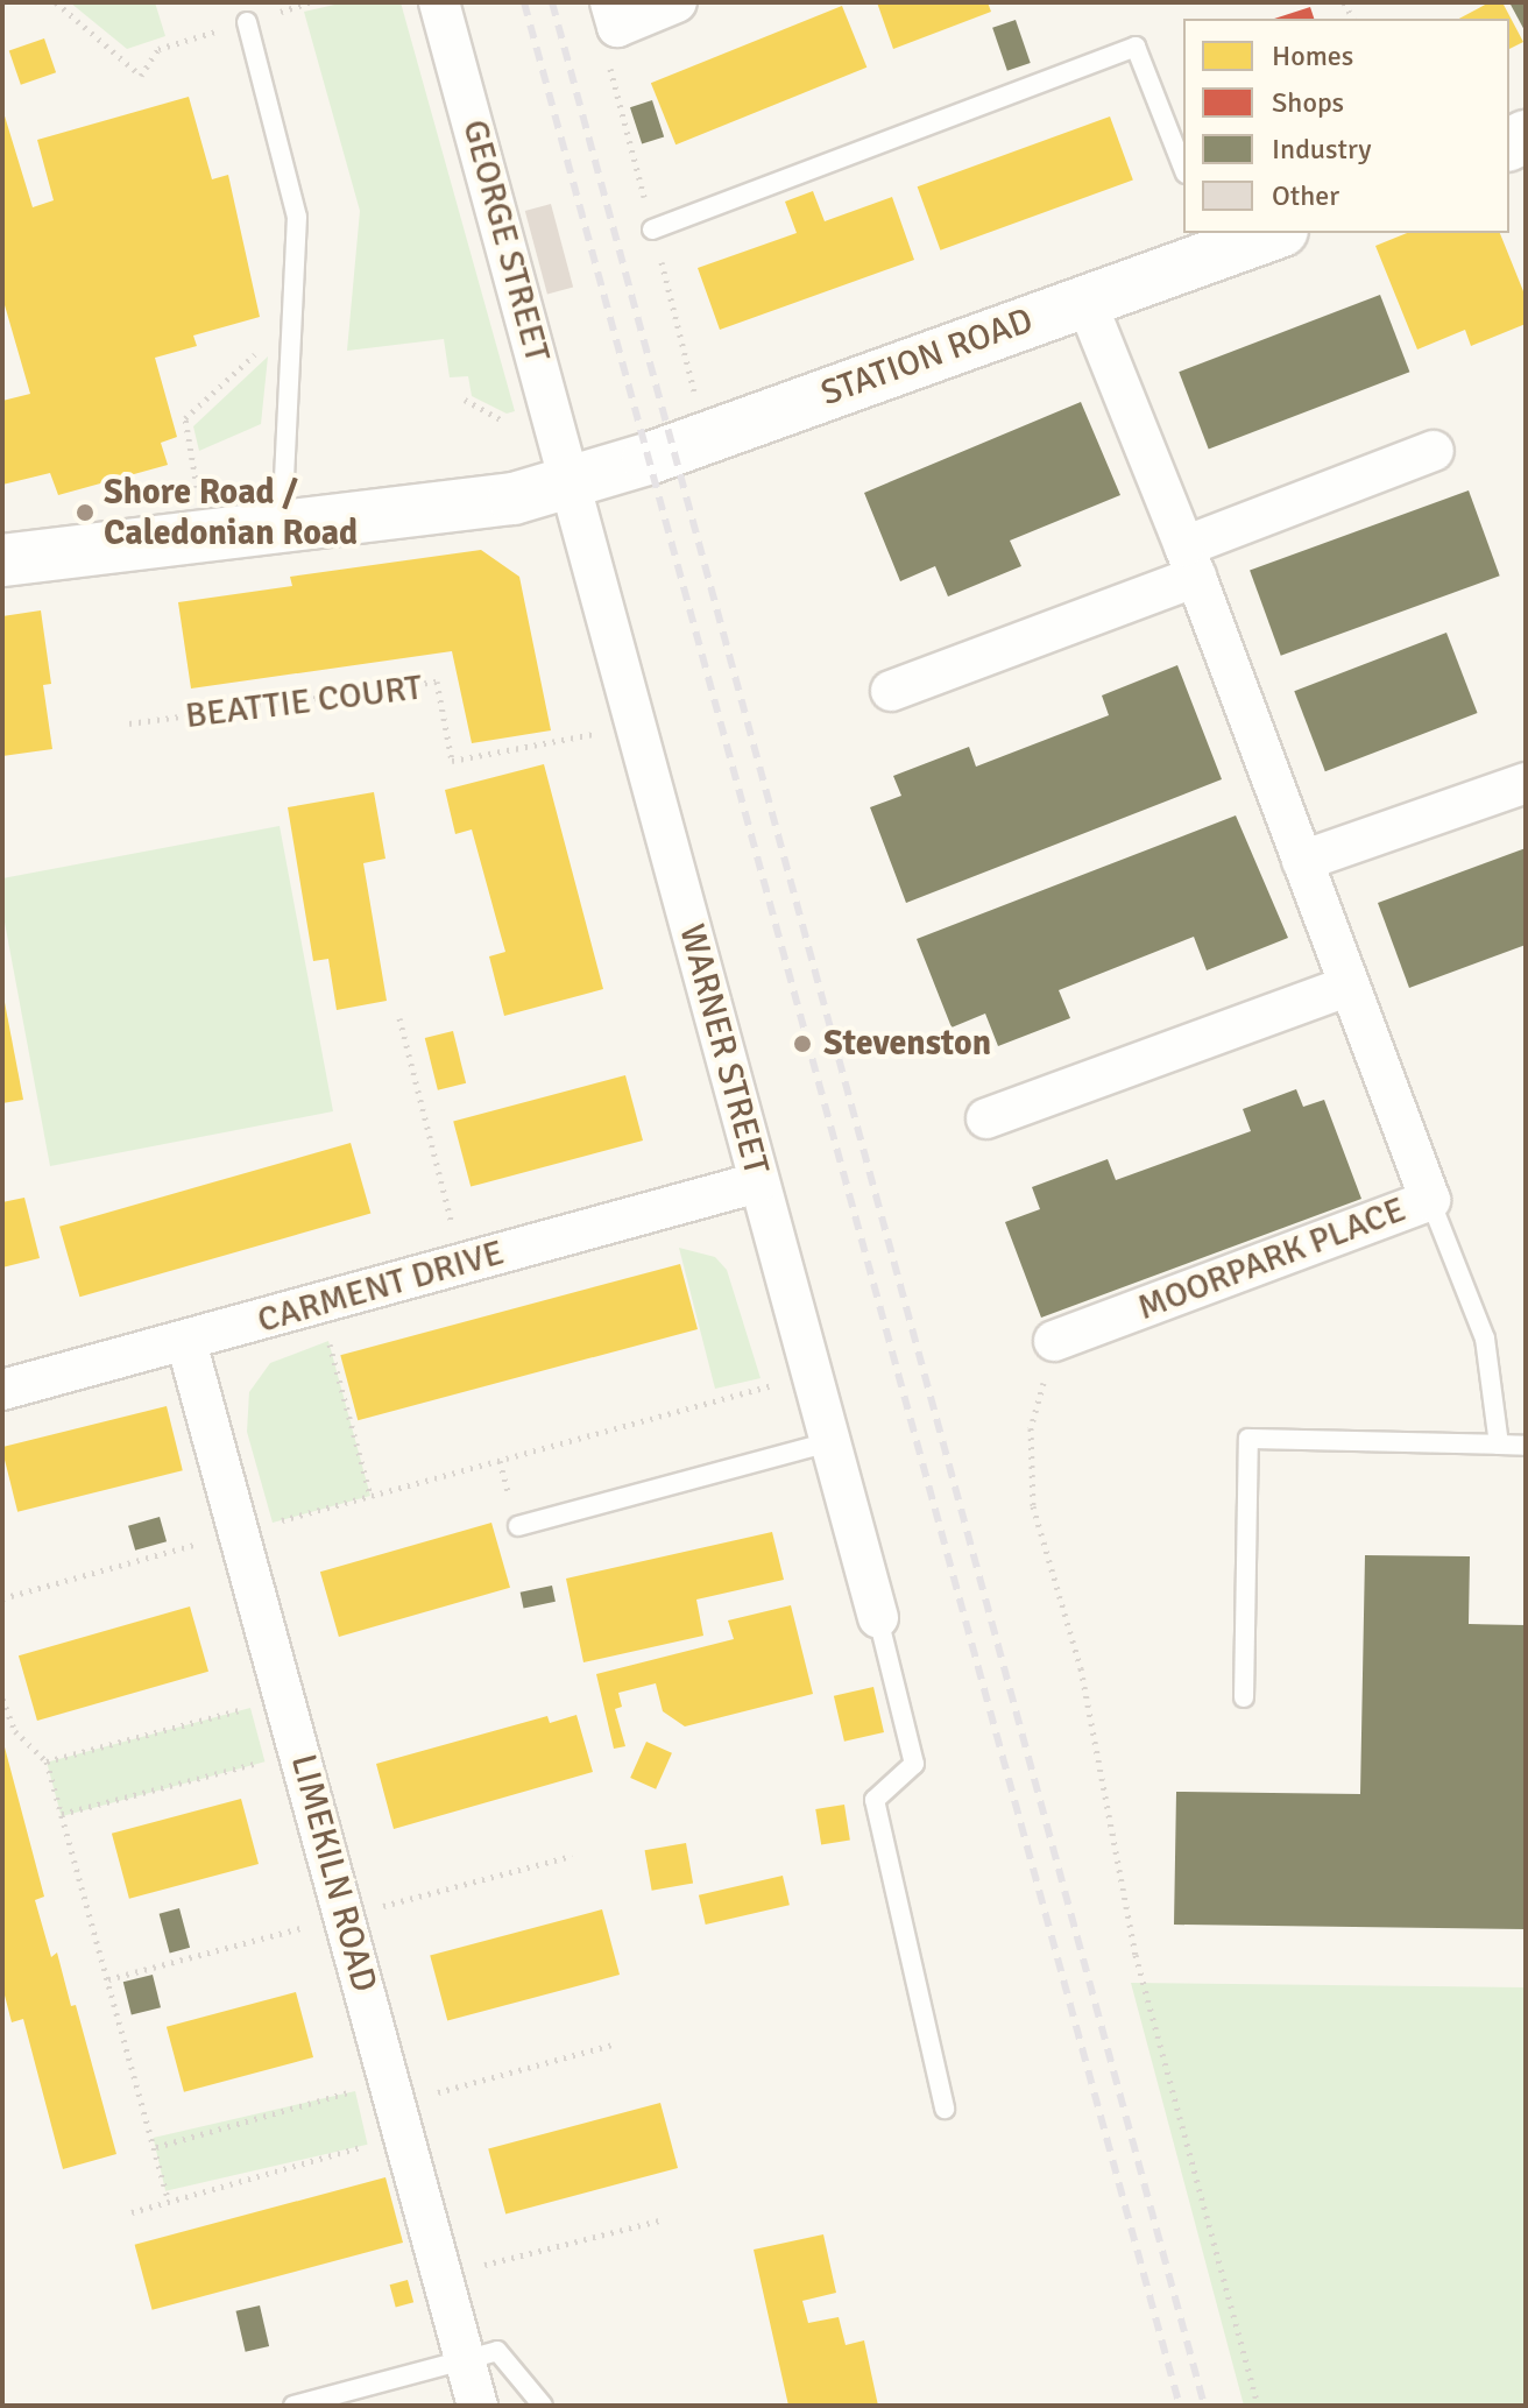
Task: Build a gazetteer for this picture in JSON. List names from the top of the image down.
{
  "streets": {
    "street": [
      "GEORGE STREET",
      "STATION ROAD",
      "WARNER STREET",
      "MOORPARK PLACE",
      "CARMENT DRIVE",
      "LIMEKILN ROAD"
    ],
    "path": ["BEATTIE COURT"]
  },
  "crossings": [
    ["GEORGE STREET", "STATION ROAD"],
    ["GEORGE STREET", "WARNER STREET"],
    ["STATION ROAD", "WARNER STREET"],
    ["STATION ROAD", "MOORPARK PLACE"],
    ["BEATTIE COURT", "WARNER STREET"],
    ["WARNER STREET", "CARMENT DRIVE"],
    ["CARMENT DRIVE", "LIMEKILN ROAD"]
  ],
  "places": ["Shore Road / Caledonian Road", "Stevenston"],
  "legend": [
    "Homes",
    "Shops",
    "Industry",
    "Other"
  ]
}
